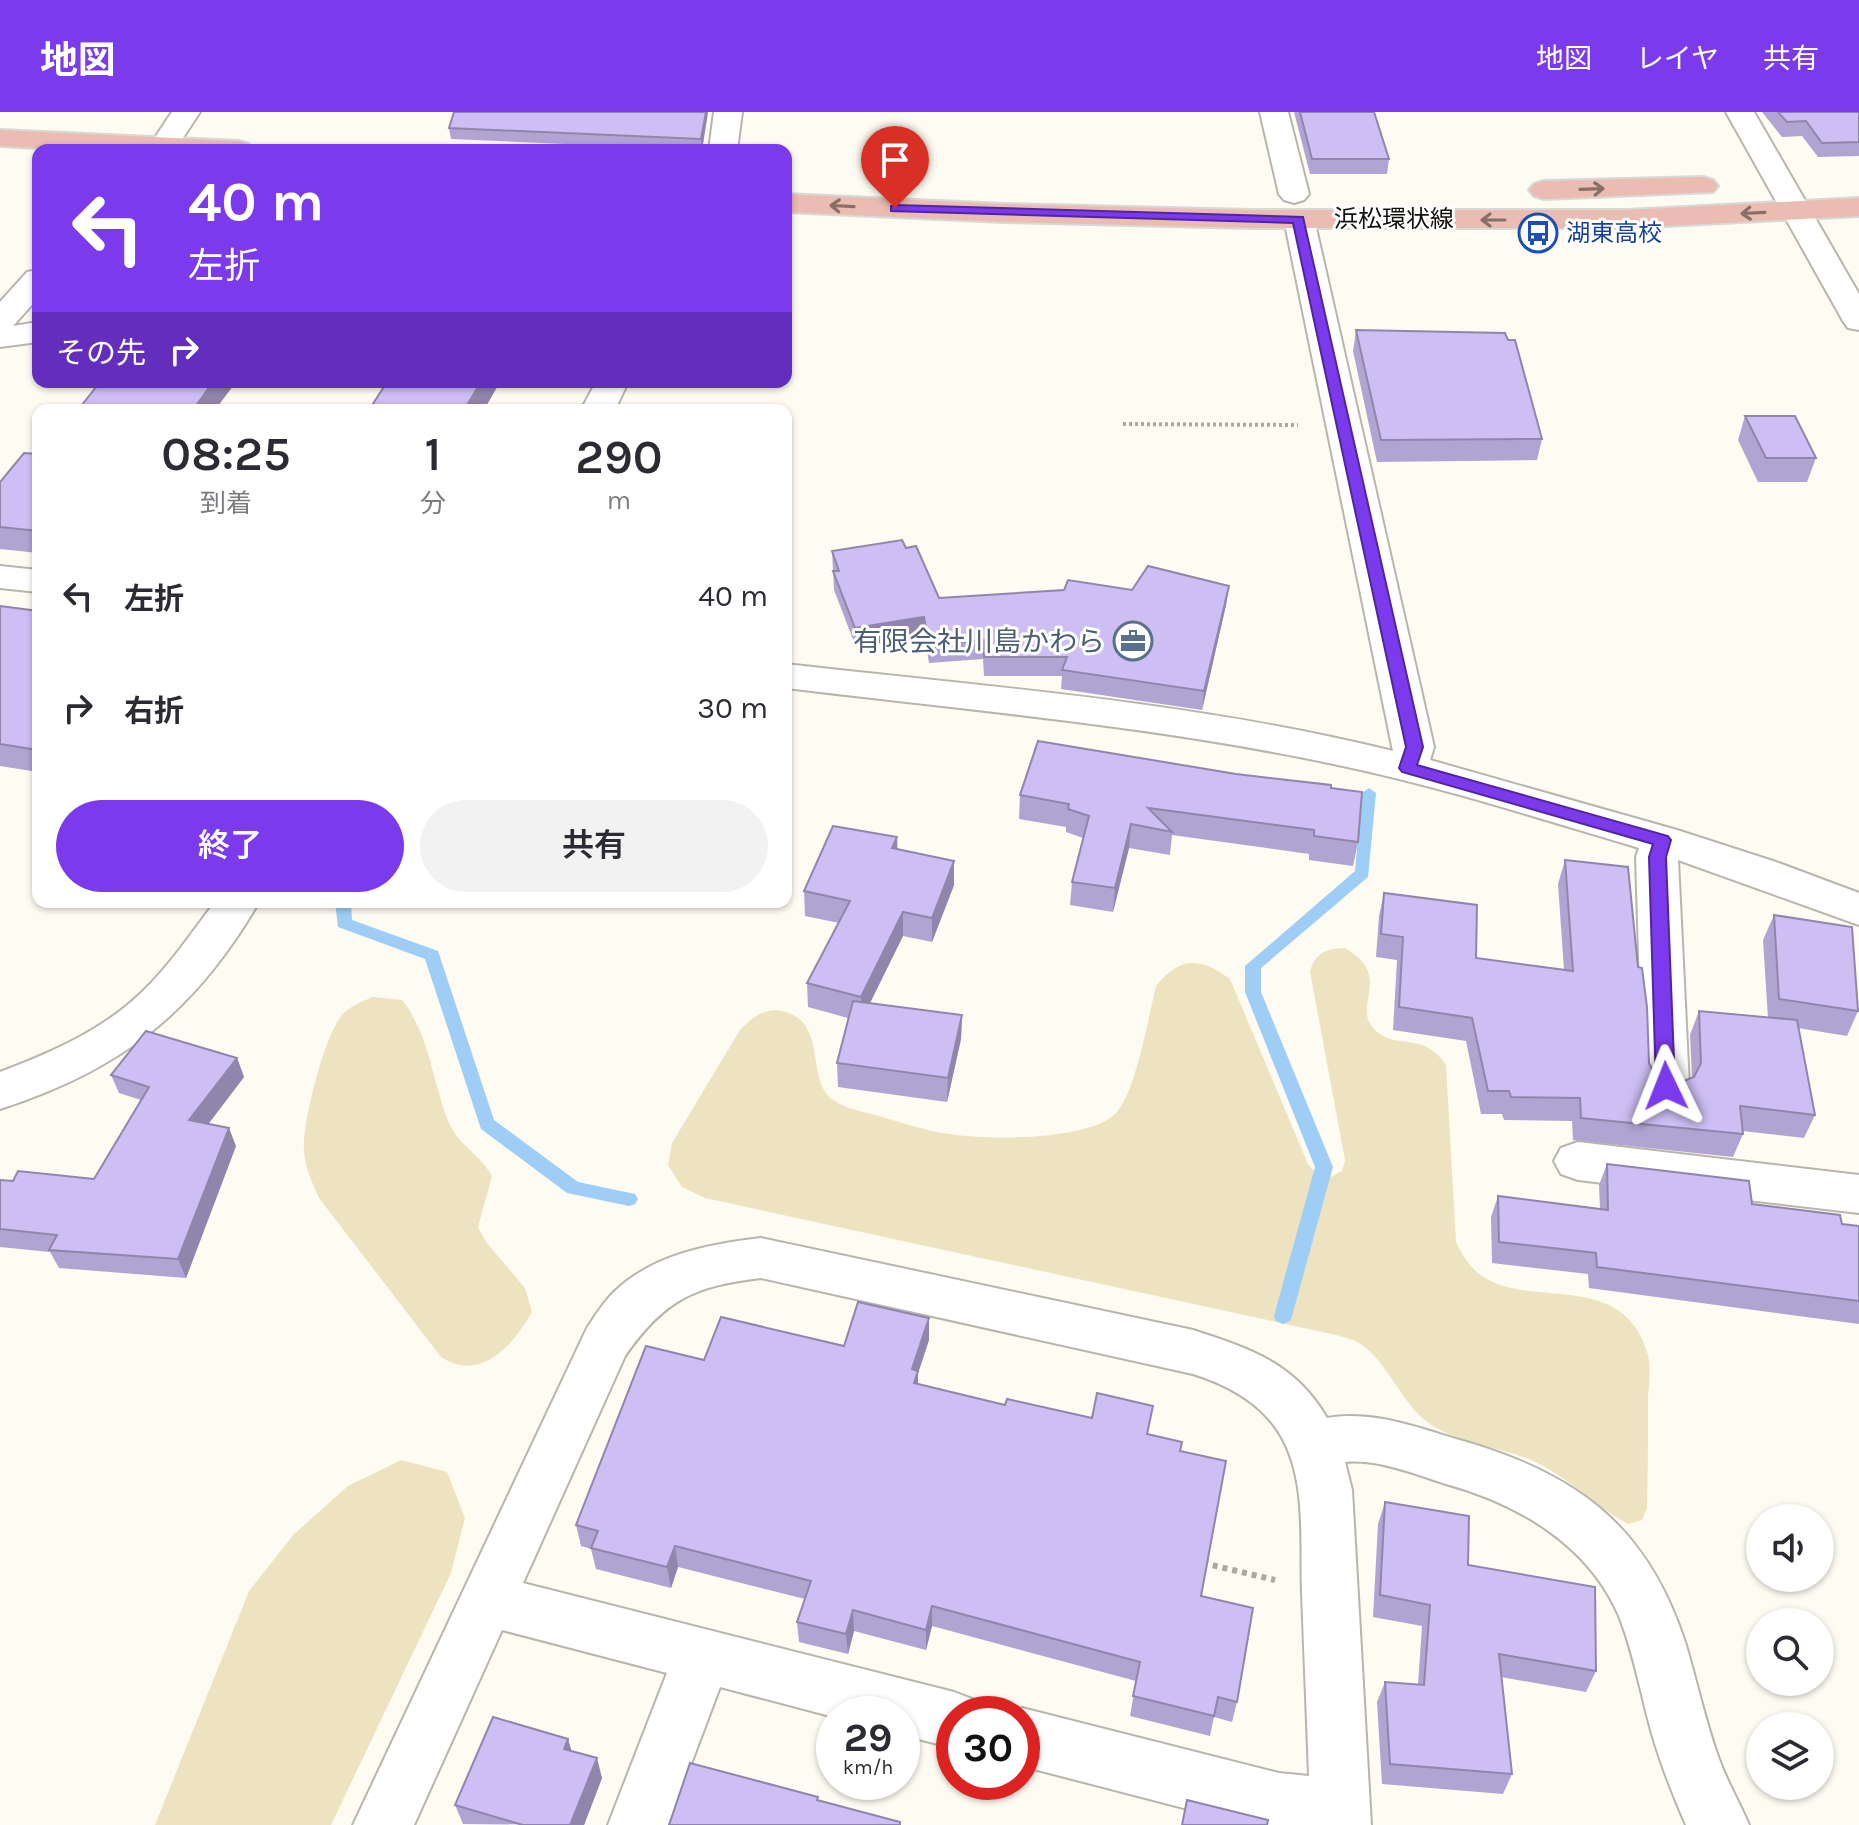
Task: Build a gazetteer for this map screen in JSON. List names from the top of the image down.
{
  "streets": {
    "main road": ["浜松環状線"]
  },
  "places": {
    "bus stop": ["湖東高校"],
    "office": ["有限会社川島かわら"]
  },
  "page": {
    "header": "地図",
    "nav": ["地図", "レイヤ", "共有"],
    "turn": ["40 m", "左折"],
    "then": "その先",
    "eta": [
      "08:25",
      "到着",
      "1",
      "分",
      "290",
      "m"
    ],
    "list": [
      {
        "name": "左折",
        "value": "40 m"
      },
      {
        "name": "右折",
        "value": "30 m"
      }
    ],
    "buttons": ["終了", "共有"],
    "speed": "29 km/h",
    "limit": "30"
  }
}
